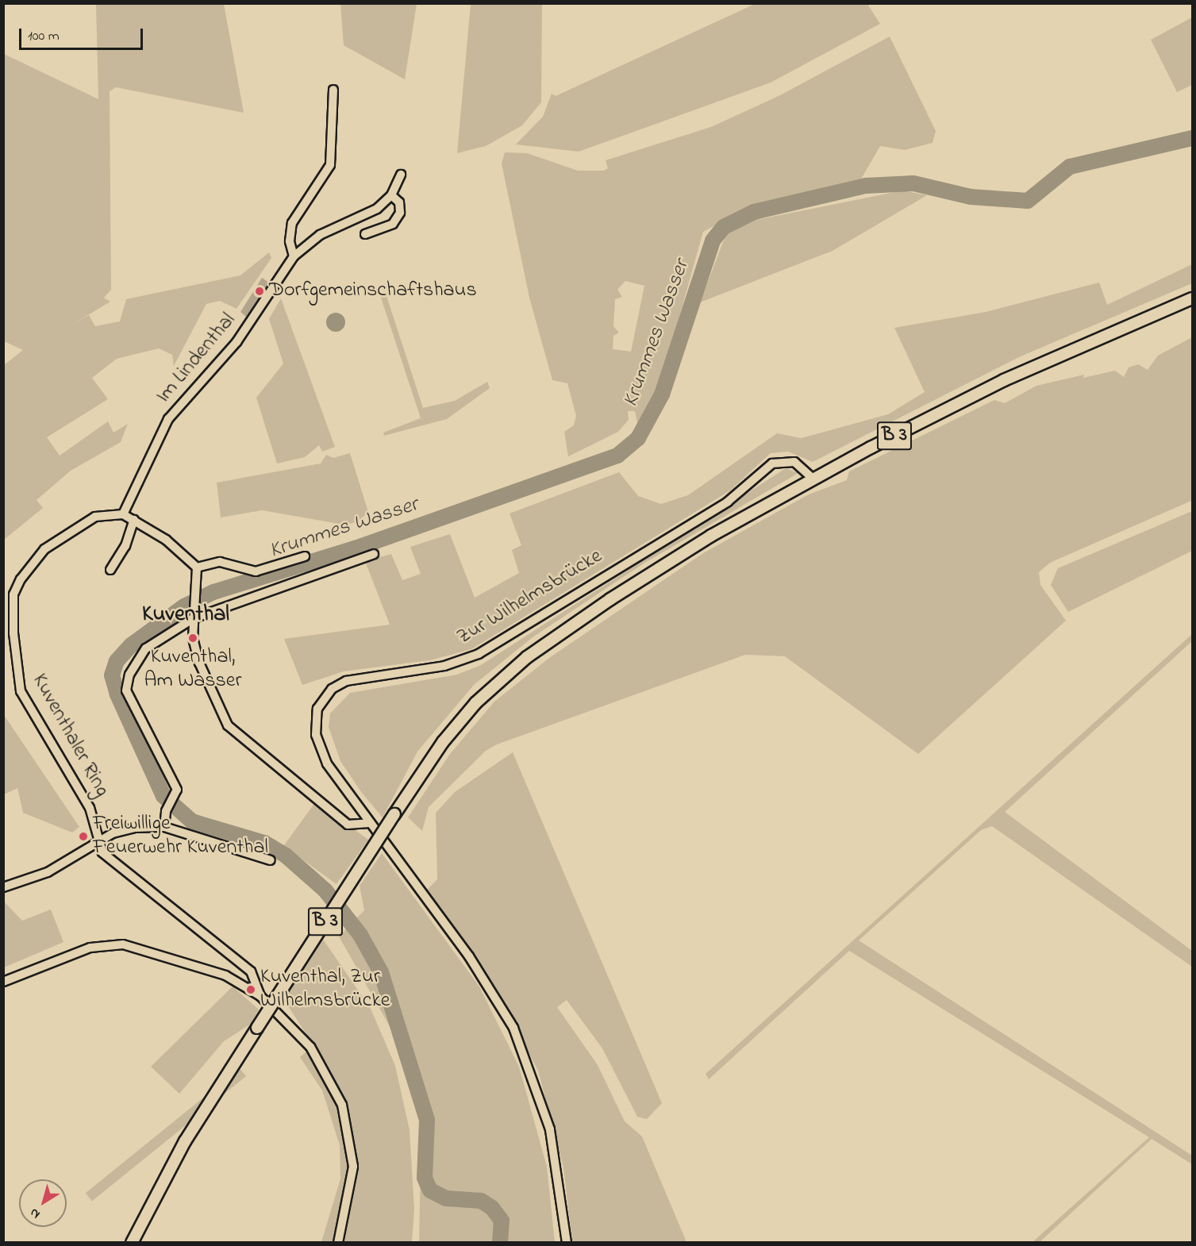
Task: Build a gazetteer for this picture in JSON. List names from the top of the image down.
{
  "streets": {
    "main road": ["B 3"],
    "street": ["Im Lindenthal", "Zur Wilhelmsbrücke", "Kuventhaler Ring"]
  },
  "crossings": [
    ["Im Lindenthal", "Kuventhaler Ring"],
    ["B 3", "Zur Wilhelmsbrücke"]
  ],
  "districts": ["Kuventhal"],
  "water": ["Krummes Wasser"],
  "places": [
    "Dorfgemeinschaftshaus",
    "Kuventhal, Am Wasser",
    "Freiwillige Feuerwehr Kuventhal",
    "Kuventhal, Zur Wilhelmsbrücke"
  ],
  "scale_bar": "100 m",
  "north": "bottom left"
}
